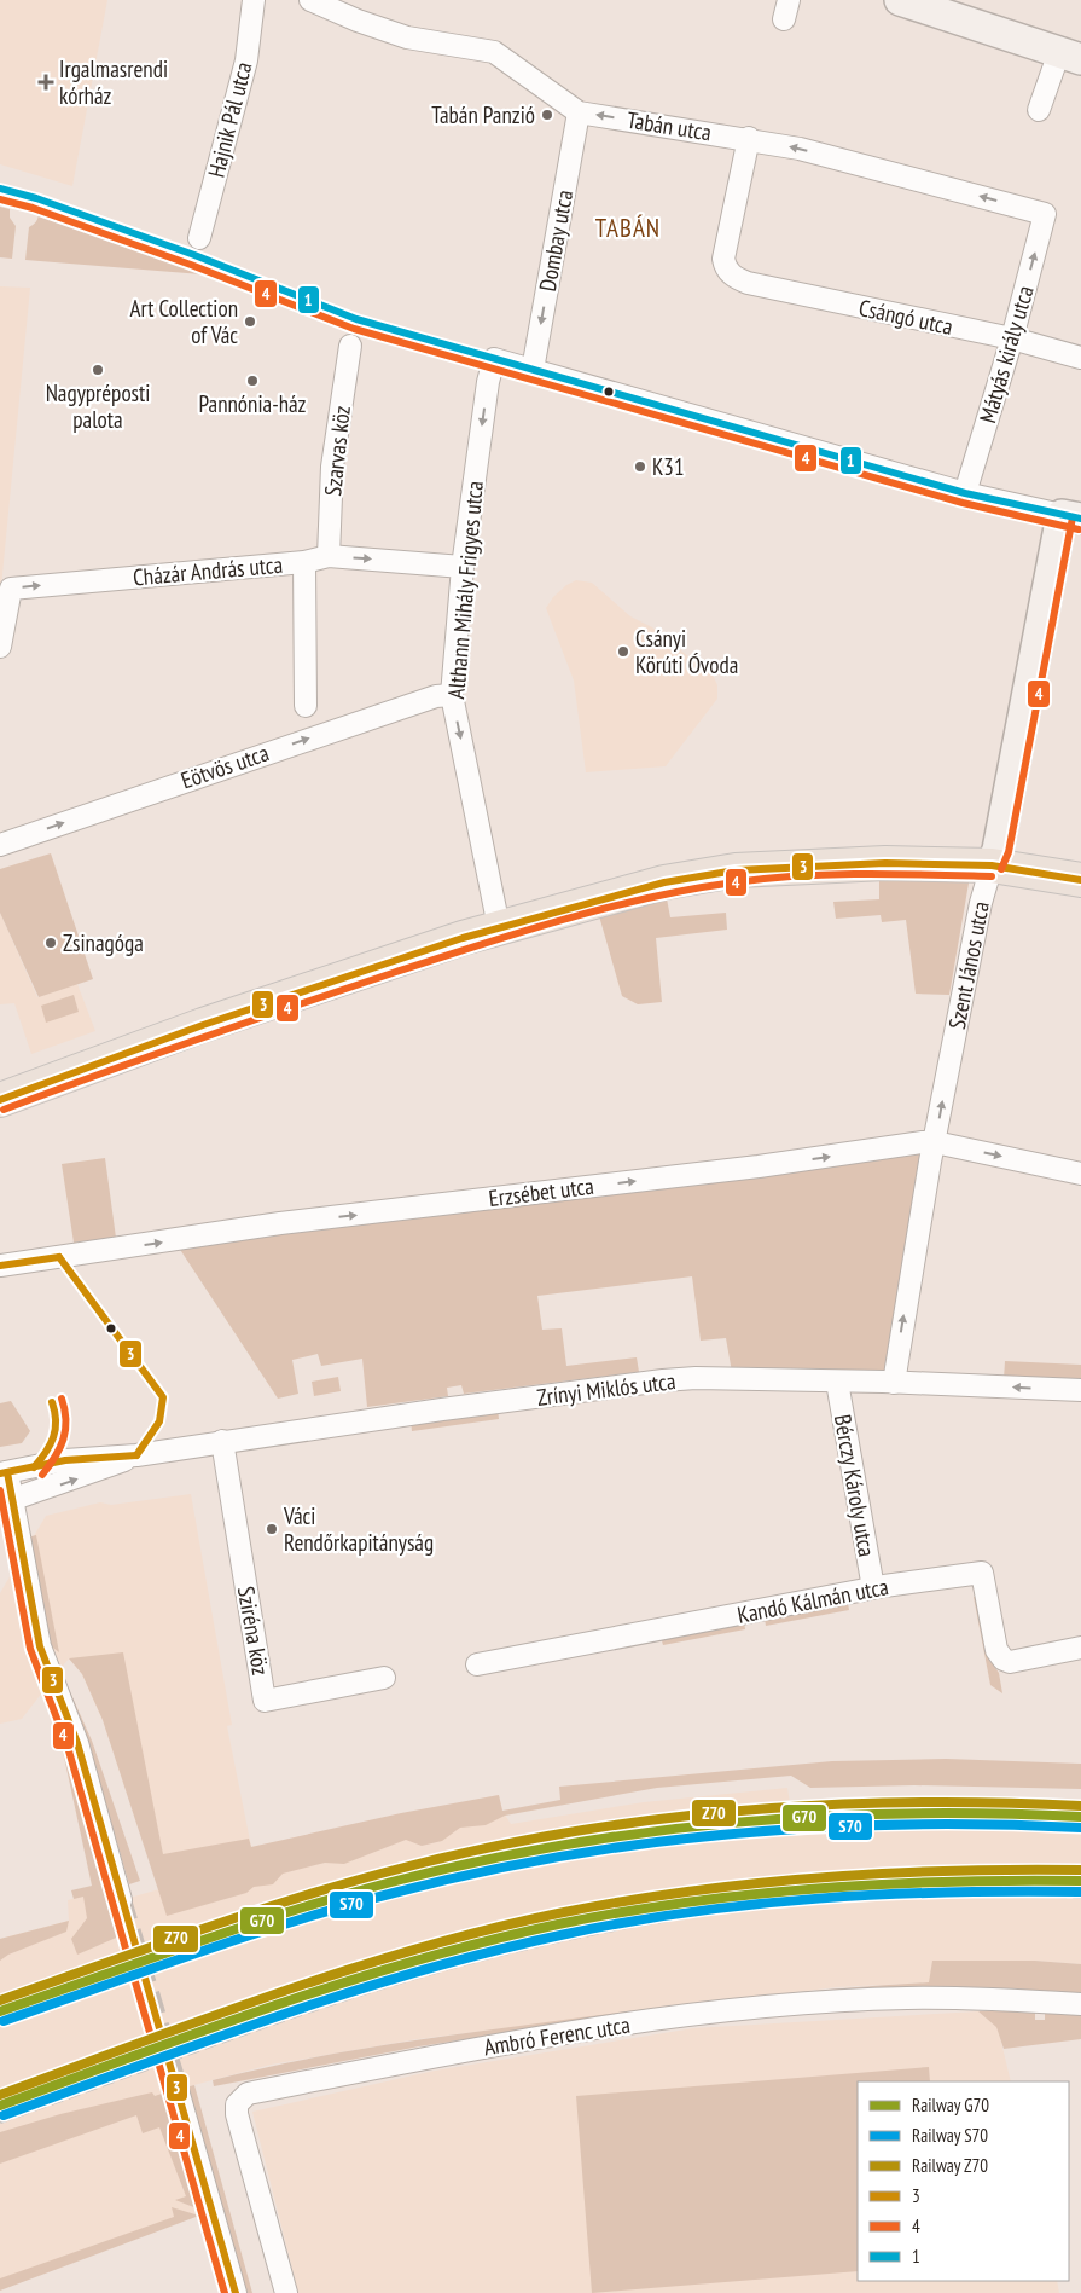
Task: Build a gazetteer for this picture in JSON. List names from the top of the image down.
{
  "streets": {
    "street": [
      "Hajnik Pál utca",
      "Tabán utca",
      "Dombay utca",
      "Csángó utca",
      "Mátyás király utca",
      "Szarvas köz",
      "Cházár András utca",
      "Althann Mihály Frigyes utca",
      "Eötvös utca",
      "Szent János utca",
      "Erzsébet utca",
      "Zrínyi Miklós utca",
      "Bérczy Károly utca",
      "Kandó Kálmán utca",
      "Sziréna köz",
      "Ambró Ferenc utca"
    ]
  },
  "crossings": [
    ["Tabán utca", "Dombay utca"],
    ["Tabán utca", "Csángó utca"],
    ["Tabán utca", "Mátyás király utca"],
    ["Dombay utca", "Althann Mihály Frigyes utca"],
    ["Csángó utca", "Mátyás király utca"],
    ["Szarvas köz", "Cházár András utca"],
    ["Cházár András utca", "Althann Mihály Frigyes utca"],
    ["Althann Mihály Frigyes utca", "Eötvös utca"],
    ["Szent János utca", "Erzsébet utca"],
    ["Szent János utca", "Zrínyi Miklós utca"],
    ["Zrínyi Miklós utca", "Bérczy Károly utca"],
    ["Zrínyi Miklós utca", "Sziréna köz"],
    ["Bérczy Károly utca", "Kandó Kálmán utca"]
  ],
  "one_way": [
    "Dombay utca",
    "Mátyás király utca",
    "Cházár András utca",
    "Althann Mihály Frigyes utca",
    "Eötvös utca",
    "Szent János utca",
    "Erzsébet utca"
  ],
  "districts": ["TABÁN"],
  "places": {
    "health": ["Irgalmasrendi kórház"],
    "other": [
      "Tabán Panzió",
      "Art Collection of Vác",
      "Nagypréposti palota",
      "Pannónia-ház",
      "K31",
      "Csányi Körúti Óvoda",
      "Zsinagóga",
      "Váci Rendőrkapitányság"
    ]
  },
  "lines": [
    "transit line 1",
    "transit line 4",
    "transit line 3",
    "rail line Z70",
    "rail line G70",
    "rail line S70"
  ],
  "legend": [
    "Railway G70",
    "Railway S70",
    "Railway Z70",
    "3",
    "4",
    "1"
  ]
}
